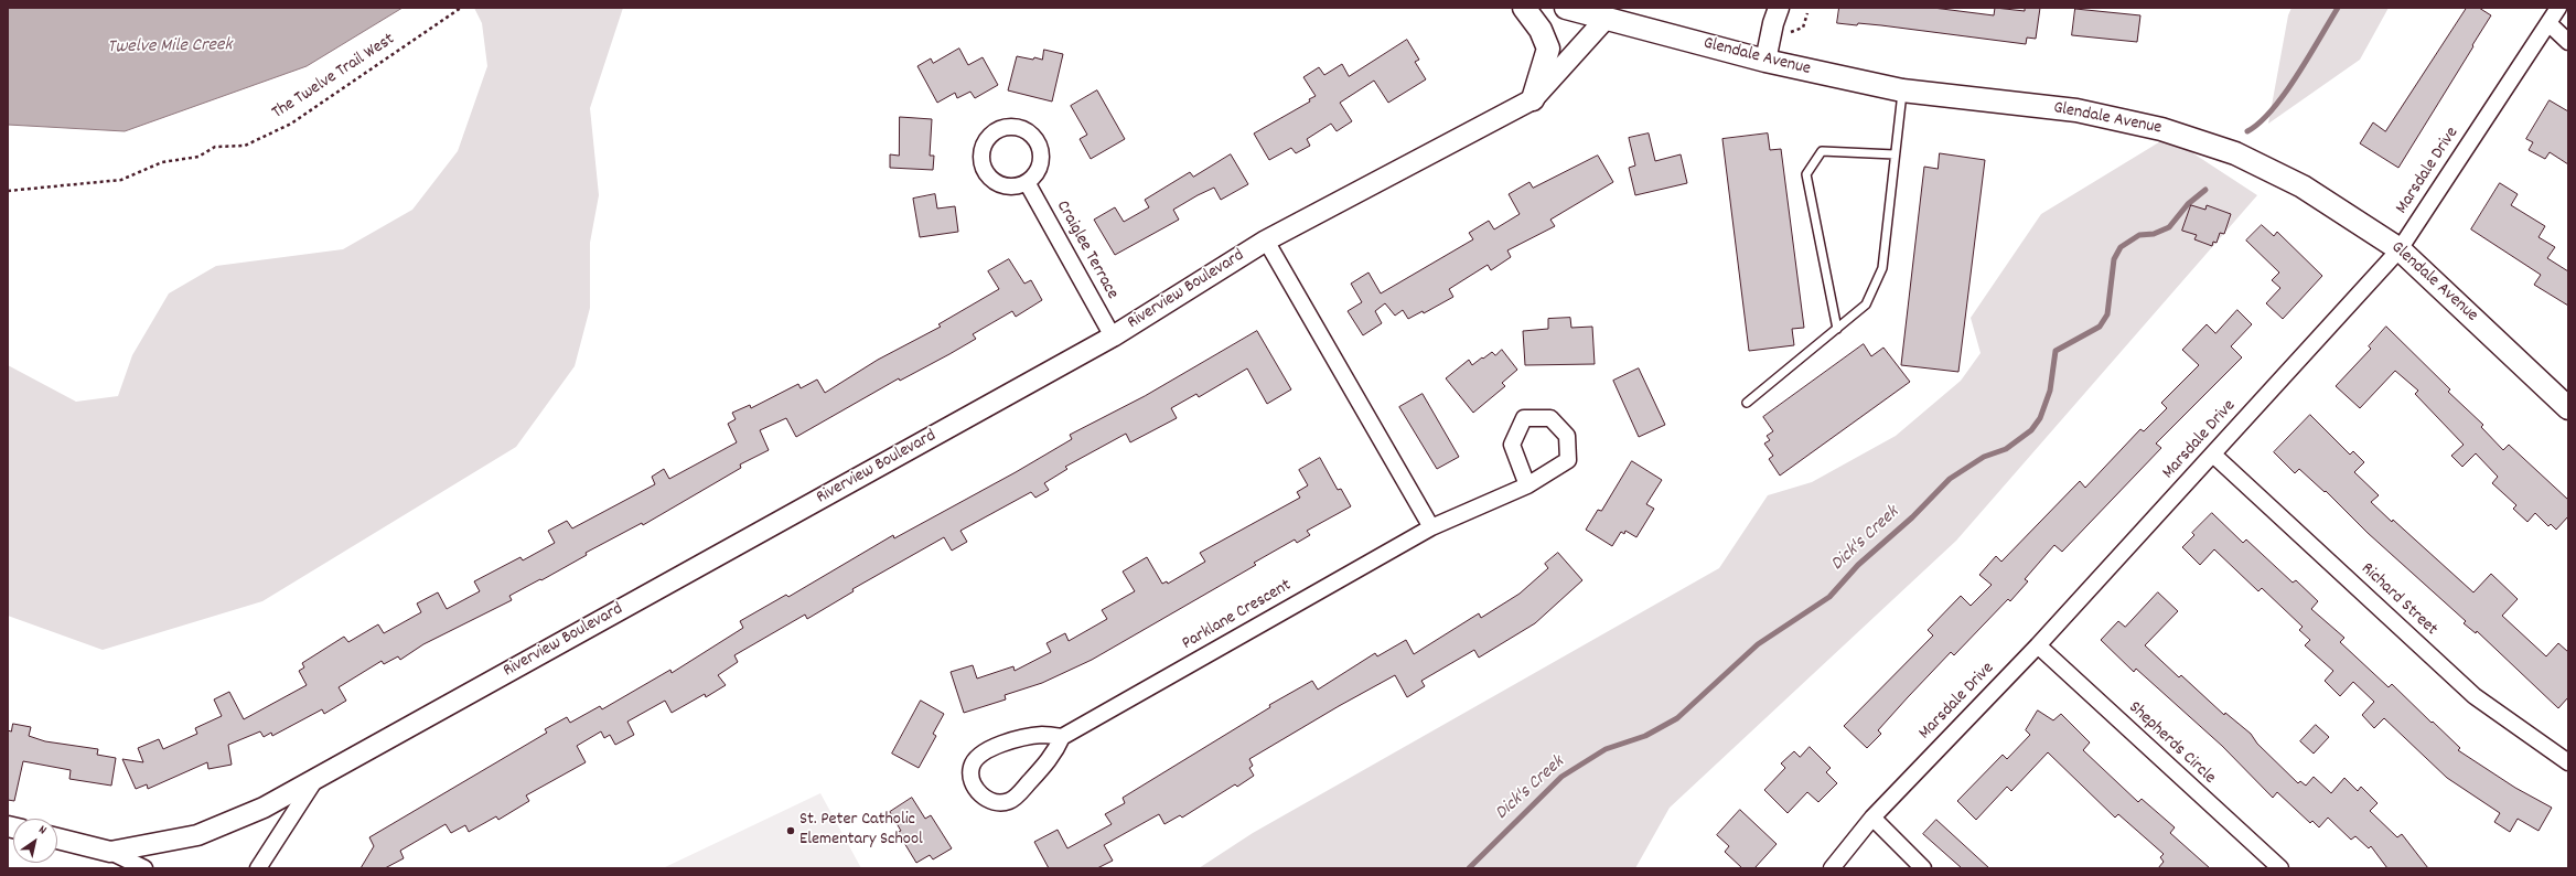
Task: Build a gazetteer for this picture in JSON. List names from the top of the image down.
{
  "streets": {
    "main road": ["Glendale Avenue"],
    "street": [
      "Marsdale Drive",
      "Craiglee Terrace",
      "Riverview Boulevard",
      "Richard Street",
      "Parklane Crescent",
      "Shepherds Circle"
    ],
    "path": ["The Twelve Trail West"]
  },
  "crossings": [
    ["Glendale Avenue", "Marsdale Drive"],
    ["Glendale Avenue", "Riverview Boulevard"],
    ["Marsdale Drive", "Richard Street"],
    ["Marsdale Drive", "Shepherds Circle"],
    ["Craiglee Terrace", "Riverview Boulevard"]
  ],
  "water": ["Twelve Mile Creek", "Dick's Creek"],
  "places": ["St. Peter Catholic Elementary School"],
  "north": "top right"
}
